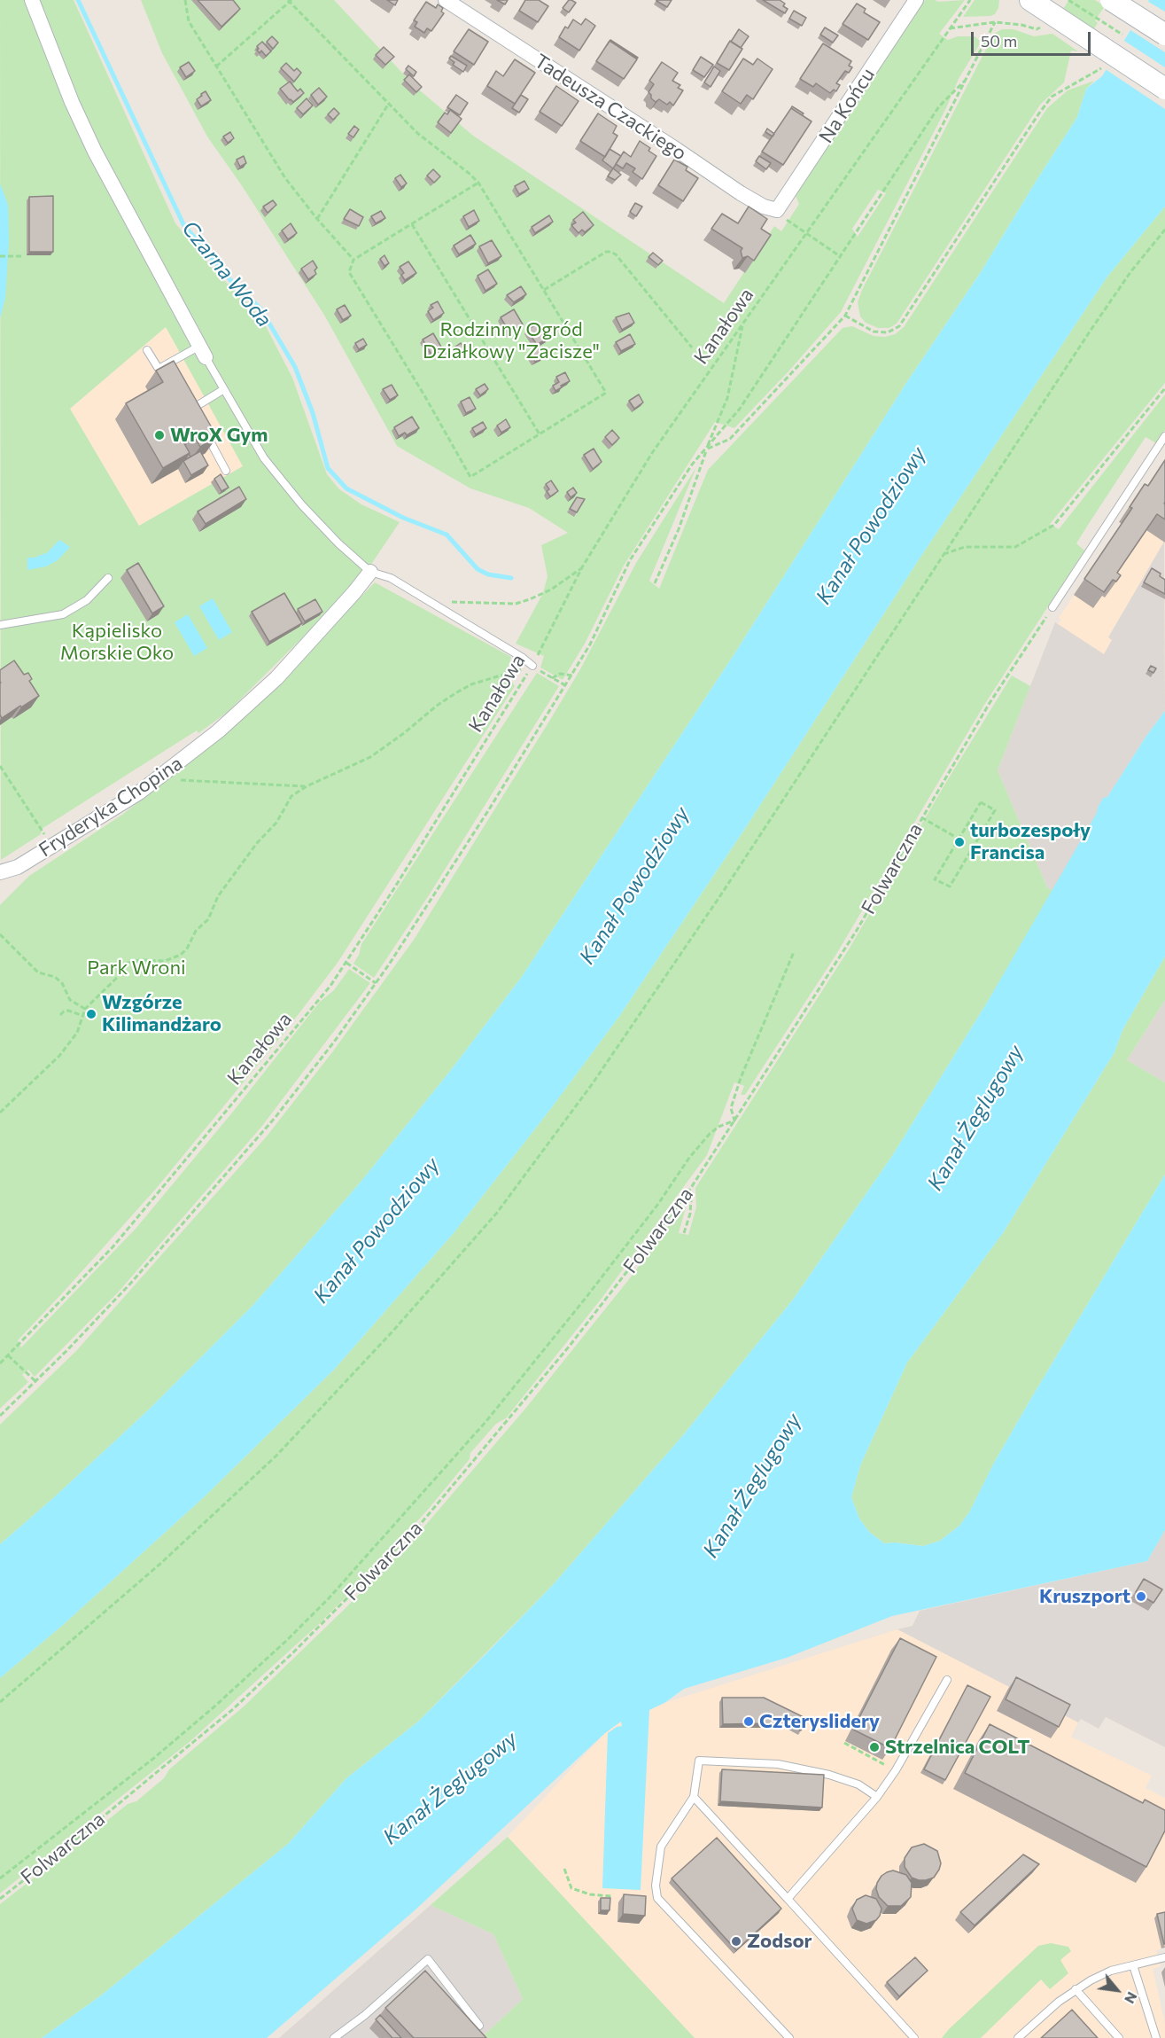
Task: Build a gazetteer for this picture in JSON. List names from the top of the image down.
{
  "streets": {
    "street": ["Na Końcu", "Tadeusza Czackiego", "Fryderyka Chopina"],
    "path": ["Kanałowa", "Folwarczna"]
  },
  "crossings": [
    ["Na Końcu", "Tadeusza Czackiego"]
  ],
  "water": ["Czarna Woda", "Kanał Powodziowy", "Kanał Żeglugowy"],
  "parks": ["Rodzinny Ogród Działkowy \"Zacisze\"", "Kąpielisko Morskie Oko", "Park Wroni"],
  "places": [
    "WroX Gym",
    "turbozespoły Francisa",
    "Wzgórze Kilimandżaro",
    "Kruszport",
    "Czteryslidery",
    "Strzelnica COLT",
    "Zodsor"
  ],
  "scale_bar": "50 m",
  "north": "bottom right"
}
